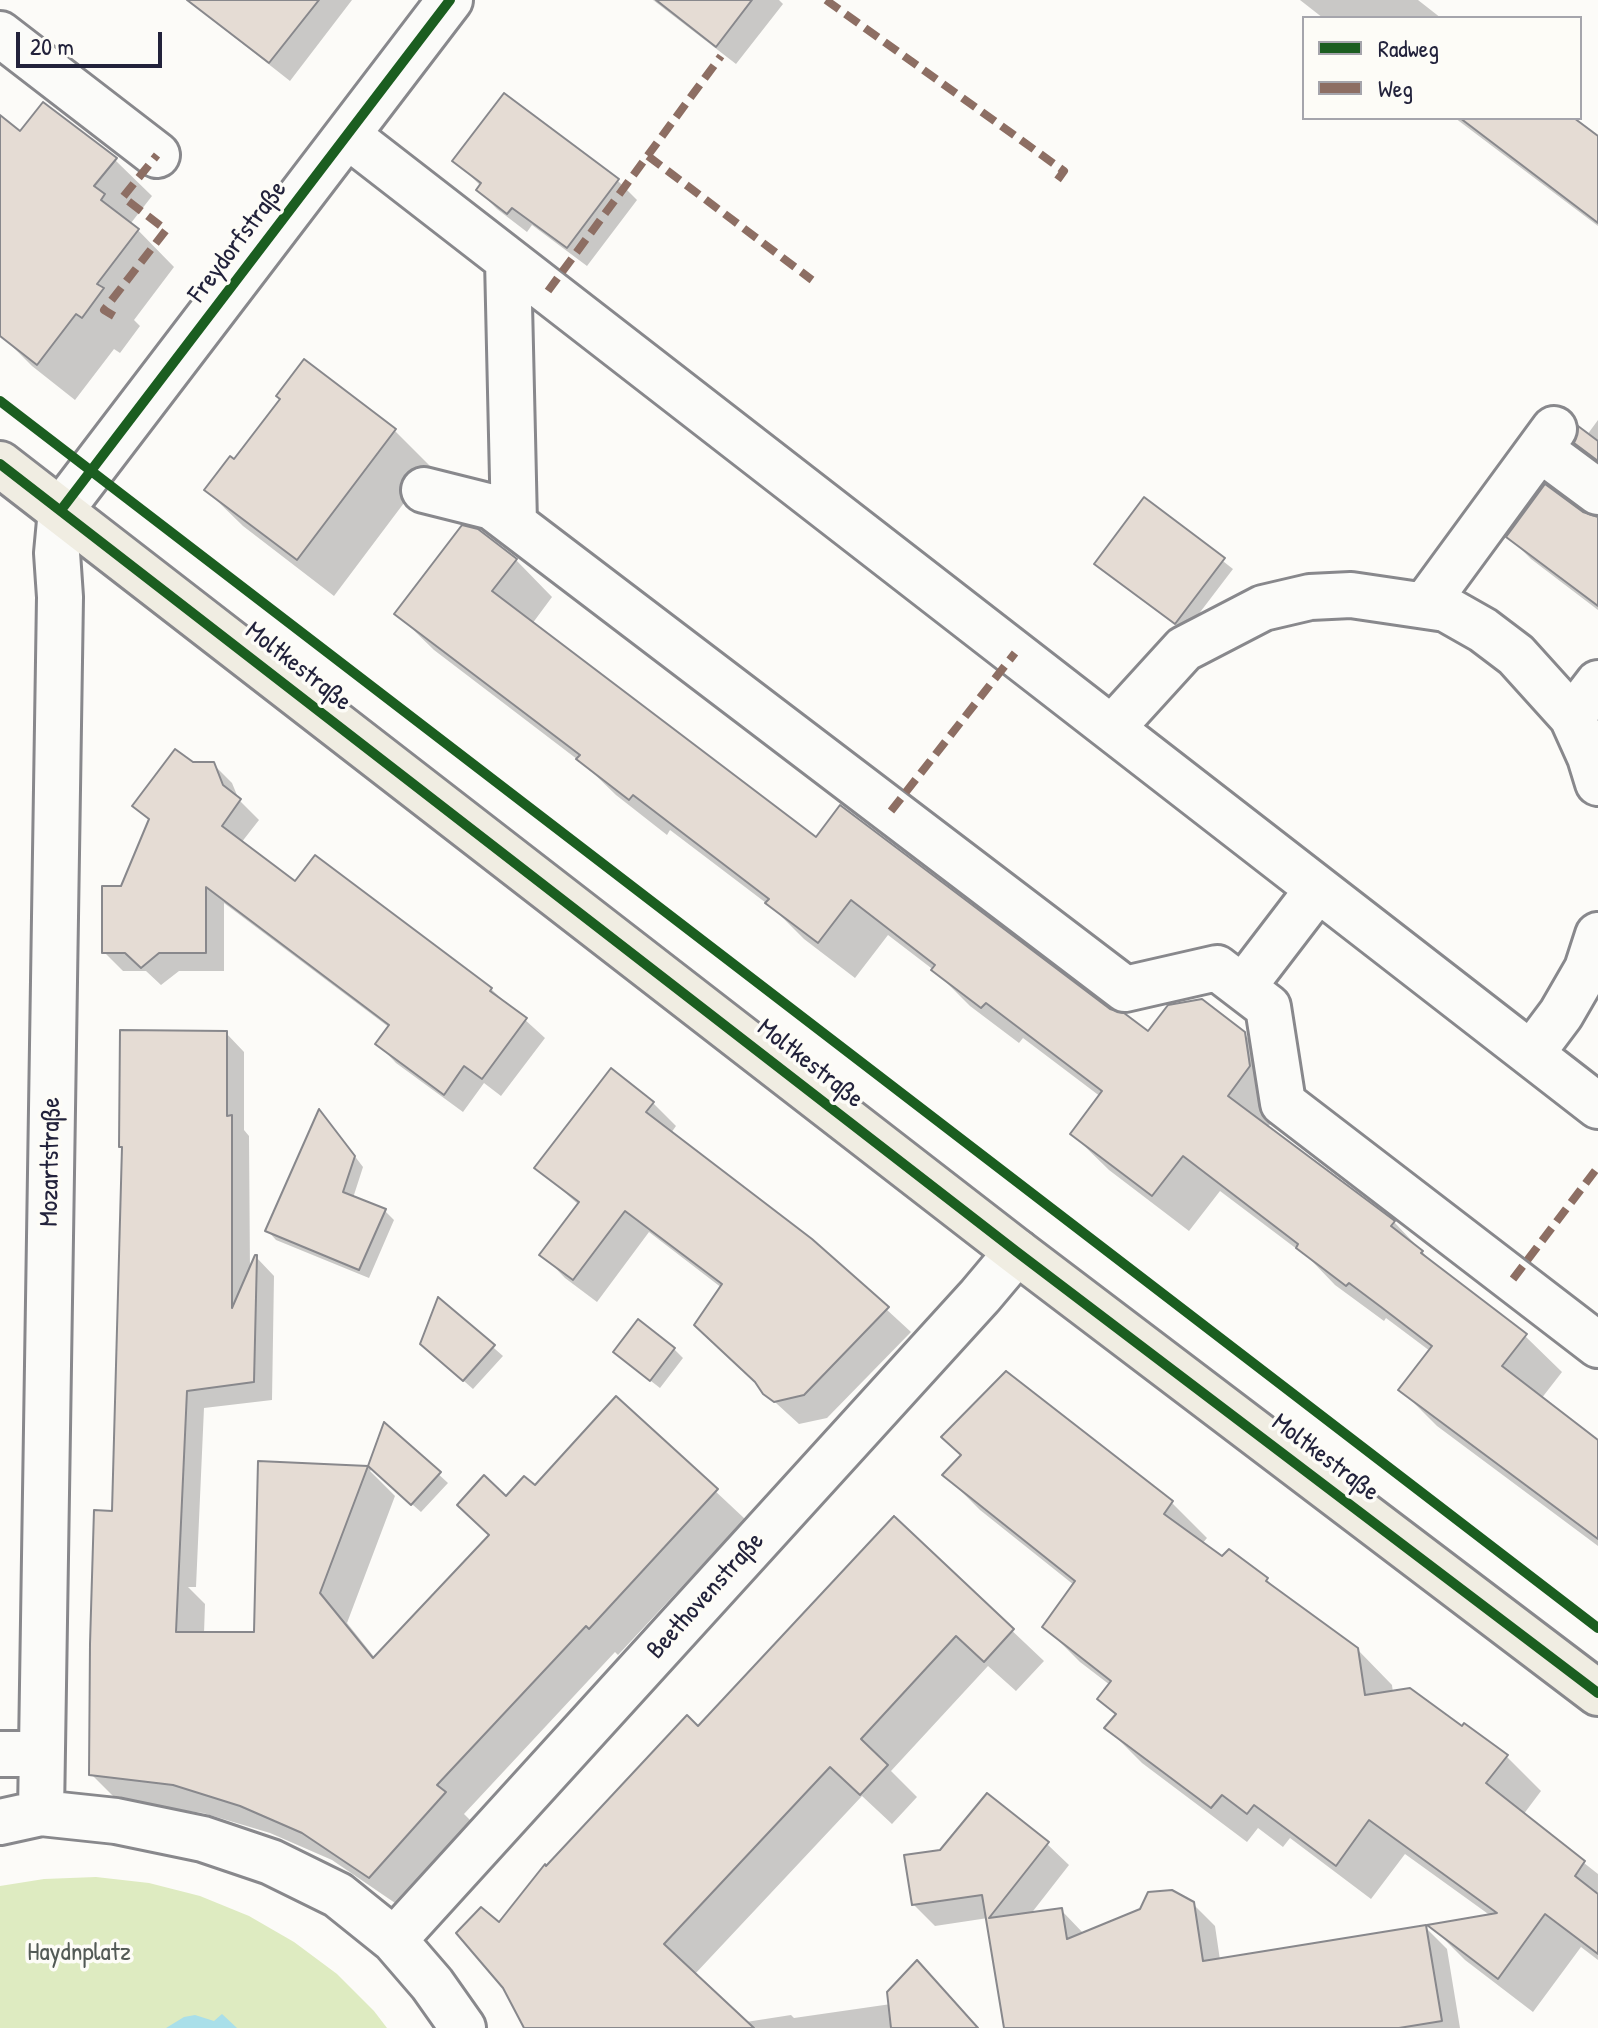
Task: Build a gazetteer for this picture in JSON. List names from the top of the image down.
{
  "streets": {
    "main road": ["Moltkestraße"],
    "street": ["Freydorfstraße", "Mozartstraße", "Beethovenstraße"]
  },
  "crossings": [
    ["Freydorfstraße", "Moltkestraße"],
    ["Freydorfstraße", "Mozartstraße"],
    ["Moltkestraße", "Mozartstraße"],
    ["Moltkestraße", "Beethovenstraße"]
  ],
  "parks": ["Haydnplatz"],
  "legend": ["Radweg", "Weg"],
  "scale_bar": "20 m"
}
